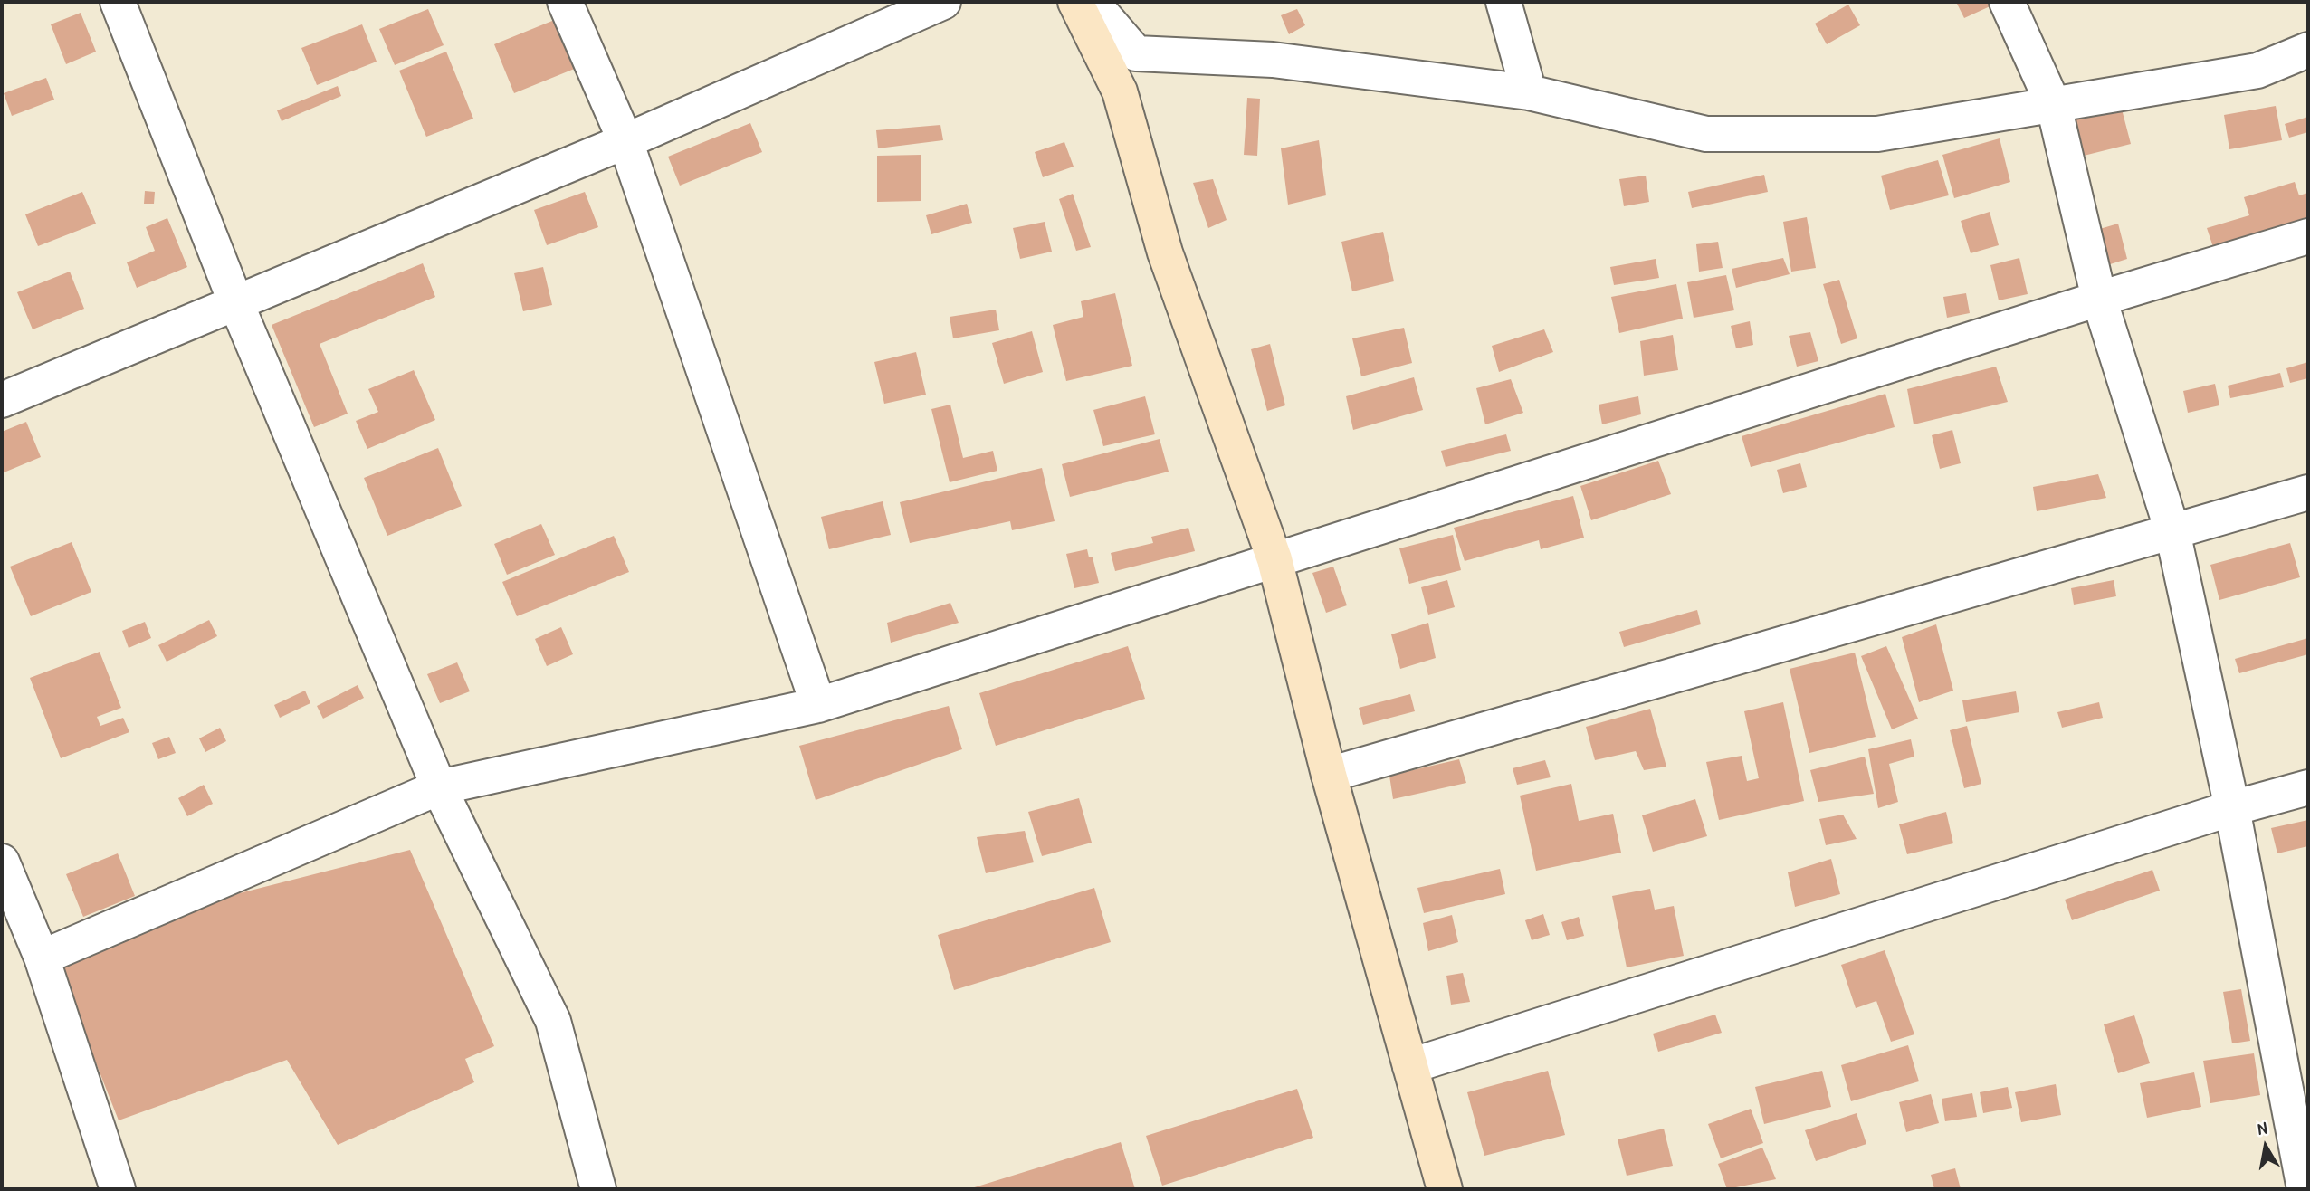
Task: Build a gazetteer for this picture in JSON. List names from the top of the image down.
{
  "north": "top"
}
